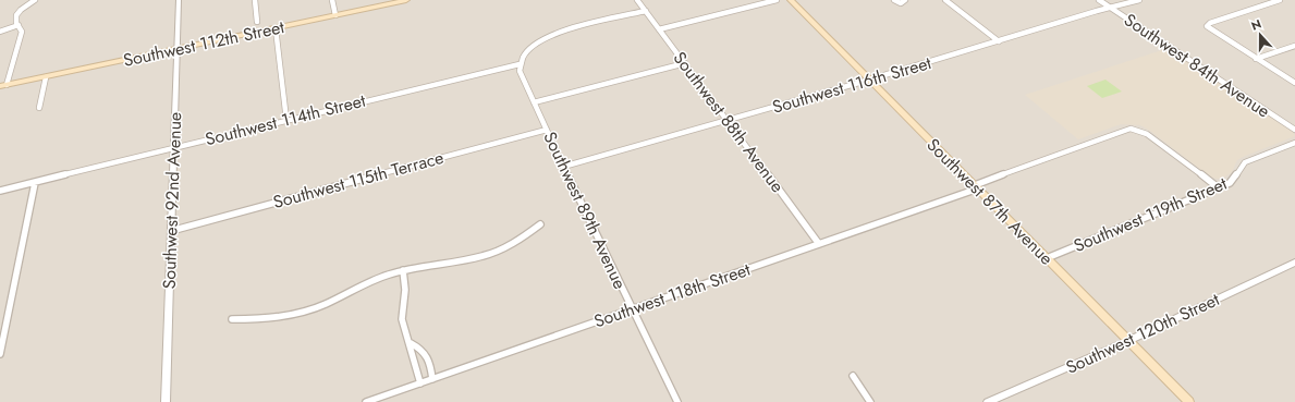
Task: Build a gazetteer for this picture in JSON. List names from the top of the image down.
{
  "streets": {
    "main road": ["Southwest 112th Street", "Southwest 87th Avenue"],
    "street": [
      "Southwest 84th Avenue",
      "Southwest 116th Street",
      "Southwest 114th Street",
      "Southwest 88th Avenue",
      "Southwest 115th Terrace",
      "Southwest 92nd Avenue",
      "Southwest 89th Avenue",
      "Southwest 119th Street",
      "Southwest 118th Street",
      "Southwest 120th Street"
    ]
  },
  "crossings": [
    ["Southwest 112th Street", "Southwest 92nd Avenue"],
    ["Southwest 84th Avenue", "Southwest 116th Street"],
    ["Southwest 116th Street", "Southwest 88th Avenue"],
    ["Southwest 116th Street", "Southwest 87th Avenue"],
    ["Southwest 116th Street", "Southwest 89th Avenue"],
    ["Southwest 114th Street", "Southwest 92nd Avenue"],
    ["Southwest 114th Street", "Southwest 89th Avenue"],
    ["Southwest 88th Avenue", "Southwest 118th Street"],
    ["Southwest 115th Terrace", "Southwest 92nd Avenue"],
    ["Southwest 115th Terrace", "Southwest 89th Avenue"],
    ["Southwest 87th Avenue", "Southwest 119th Street"],
    ["Southwest 87th Avenue", "Southwest 118th Street"],
    ["Southwest 87th Avenue", "Southwest 120th Street"],
    ["Southwest 89th Avenue", "Southwest 118th Street"],
    ["Southwest 119th Street", "Southwest 118th Street"]
  ],
  "north": "top"
}
